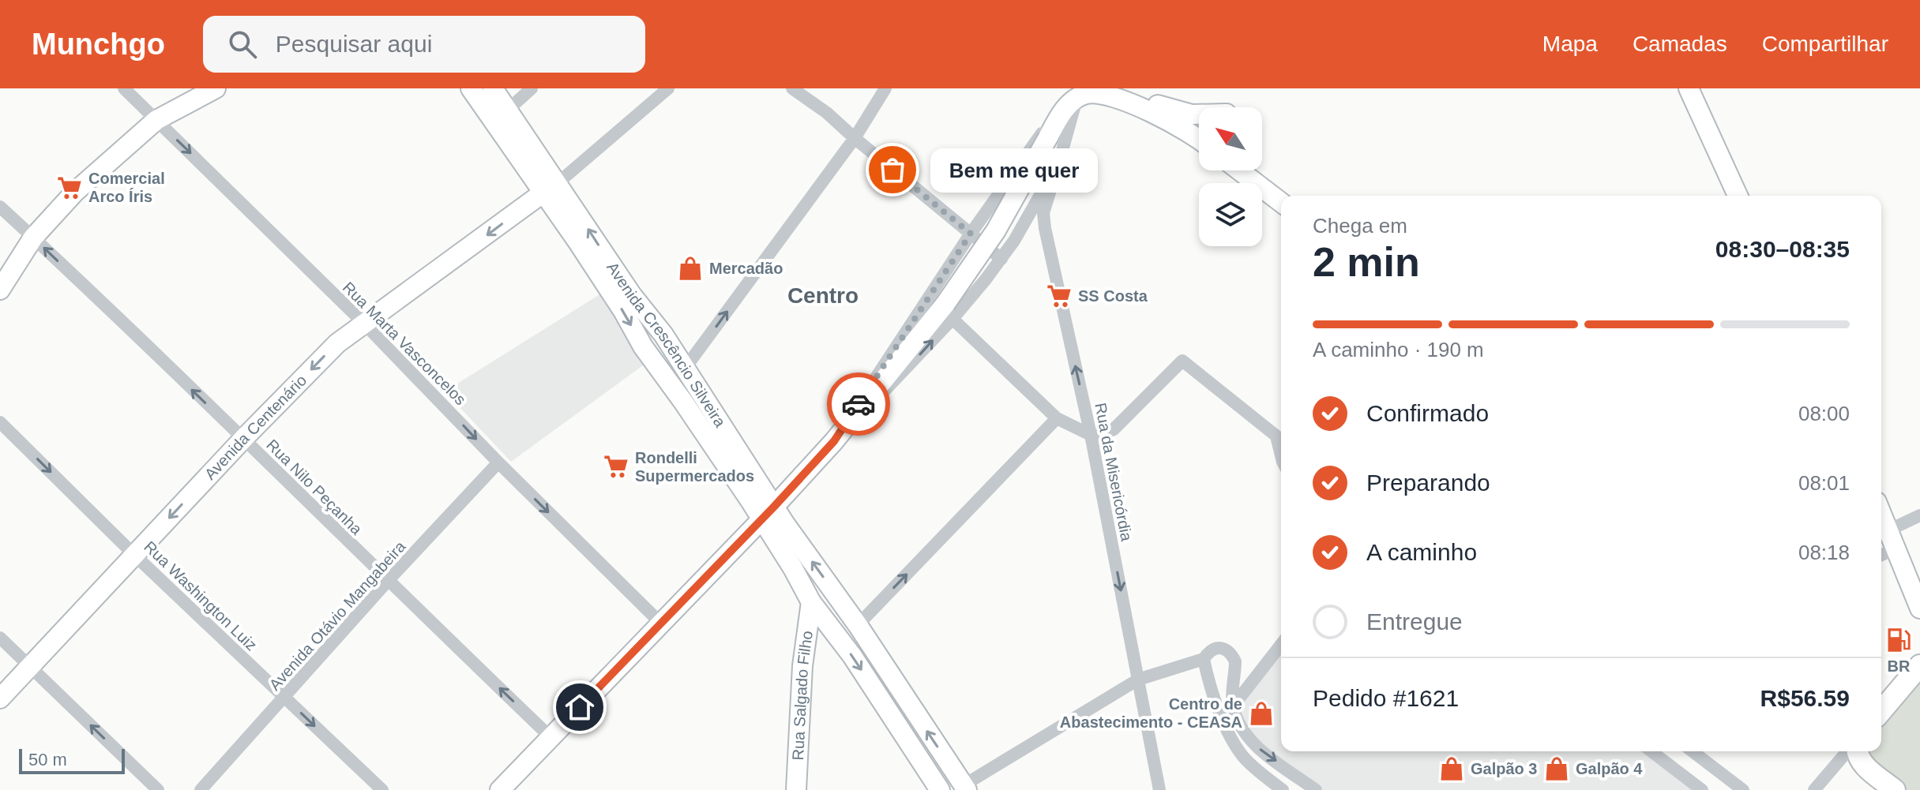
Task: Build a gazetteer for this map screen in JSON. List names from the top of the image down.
{
  "streets": {
    "street": [
      "Rua Marta Vasconcelos",
      "Avenida Crescêncio Silveira",
      "Avenida Centenário",
      "Rua da Misericórdia",
      "Rua Nilo Peçanha",
      "Rua Washington Luiz",
      "Avenida Otávio Mangabeira",
      "Rua Salgado Filho"
    ]
  },
  "crossings": [
    ["Rua Marta Vasconcelos", "Avenida Centenário"],
    ["Rua Marta Vasconcelos", "Avenida Otávio Mangabeira"],
    ["Avenida Crescêncio Silveira", "Avenida Centenário"],
    ["Avenida Crescêncio Silveira", "Rua Salgado Filho"],
    ["Avenida Centenário", "Rua Nilo Peçanha"],
    ["Avenida Centenário", "Rua Washington Luiz"],
    ["Rua Nilo Peçanha", "Avenida Otávio Mangabeira"],
    ["Rua Washington Luiz", "Avenida Otávio Mangabeira"]
  ],
  "one_way": [
    "Rua Marta Vasconcelos",
    "Avenida Centenário",
    "Rua Nilo Peçanha",
    "Rua Washington Luiz"
  ],
  "districts": ["Centro"],
  "places": {
    "other": ["Bem me quer"],
    "supermarket": ["Comercial Arco Íris", "SS Costa", "Rondelli Supermercados"],
    "shop": [
      "Mercadão",
      "Centro de Abastecimento - CEASA",
      "Galpão 3",
      "Galpão 4"
    ],
    "fuel station": ["BR"]
  },
  "scale_bar": "50 m",
  "north": "top left",
  "page": {
    "header": "Munchgo",
    "search": "Pesquisar aqui",
    "nav": ["Mapa", "Camadas", "Compartilhar"],
    "bubble": "Bem me quer",
    "heading": ["2 min", "Chega em", "08:30–08:35"],
    "panel": ["Pedido #1621", "R$56.59"],
    "bar": "A caminho · 190 m",
    "list": [
      ["Confirmado", "08:00"],
      ["Preparando", "08:01"],
      ["A caminho", "08:18"],
      "Entregue"
    ],
    "scale": "50 m"
  }
}
